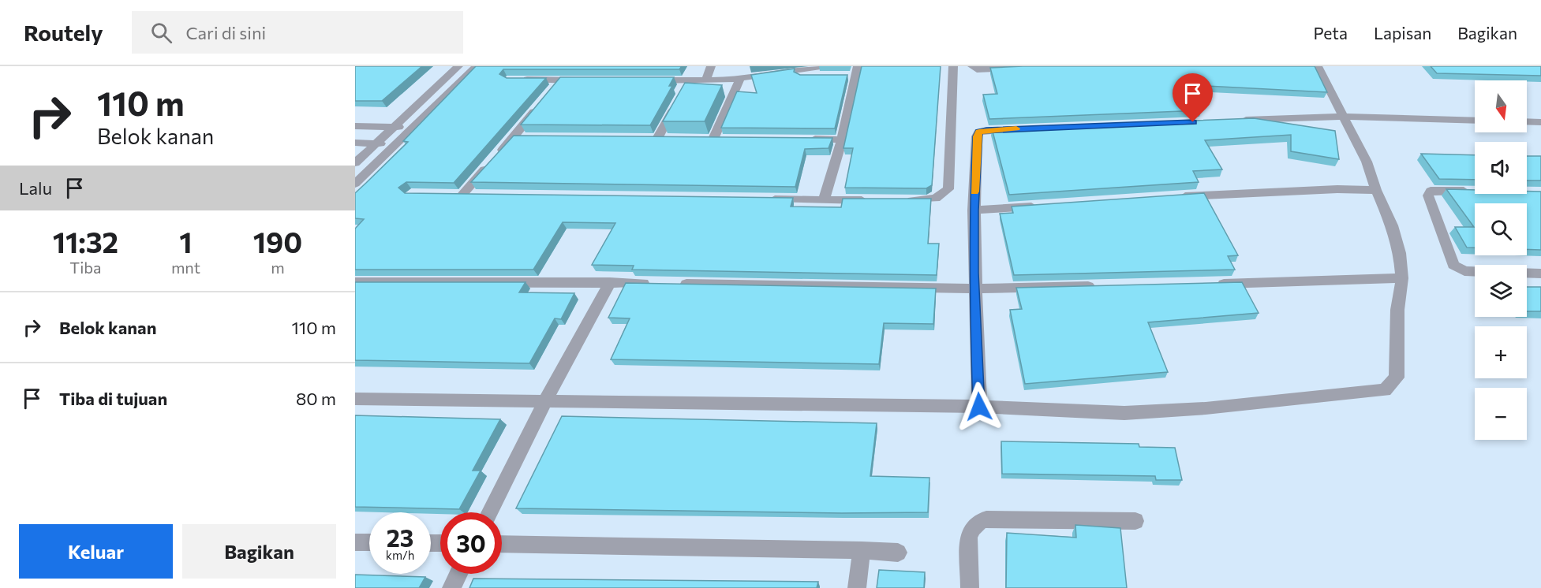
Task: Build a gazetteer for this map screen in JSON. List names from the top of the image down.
{
  "north": "bottom",
  "page": {
    "header": "Routely",
    "search": "Cari di sini",
    "nav": ["Peta", "Lapisan", "Bagikan"],
    "turn": ["110 m", "Belok kanan"],
    "map_buttons": ["+", "−"],
    "then": "Lalu",
    "eta": [
      "11:32",
      "Tiba",
      "1",
      "mnt",
      "190",
      "m"
    ],
    "list": [
      {
        "name": "Belok kanan",
        "value": "110 m"
      },
      {
        "name": "Tiba di tujuan",
        "value": "80 m"
      }
    ],
    "speed": "23 km/h",
    "limit": "30",
    "buttons": ["Keluar", "Bagikan"]
  }
}
